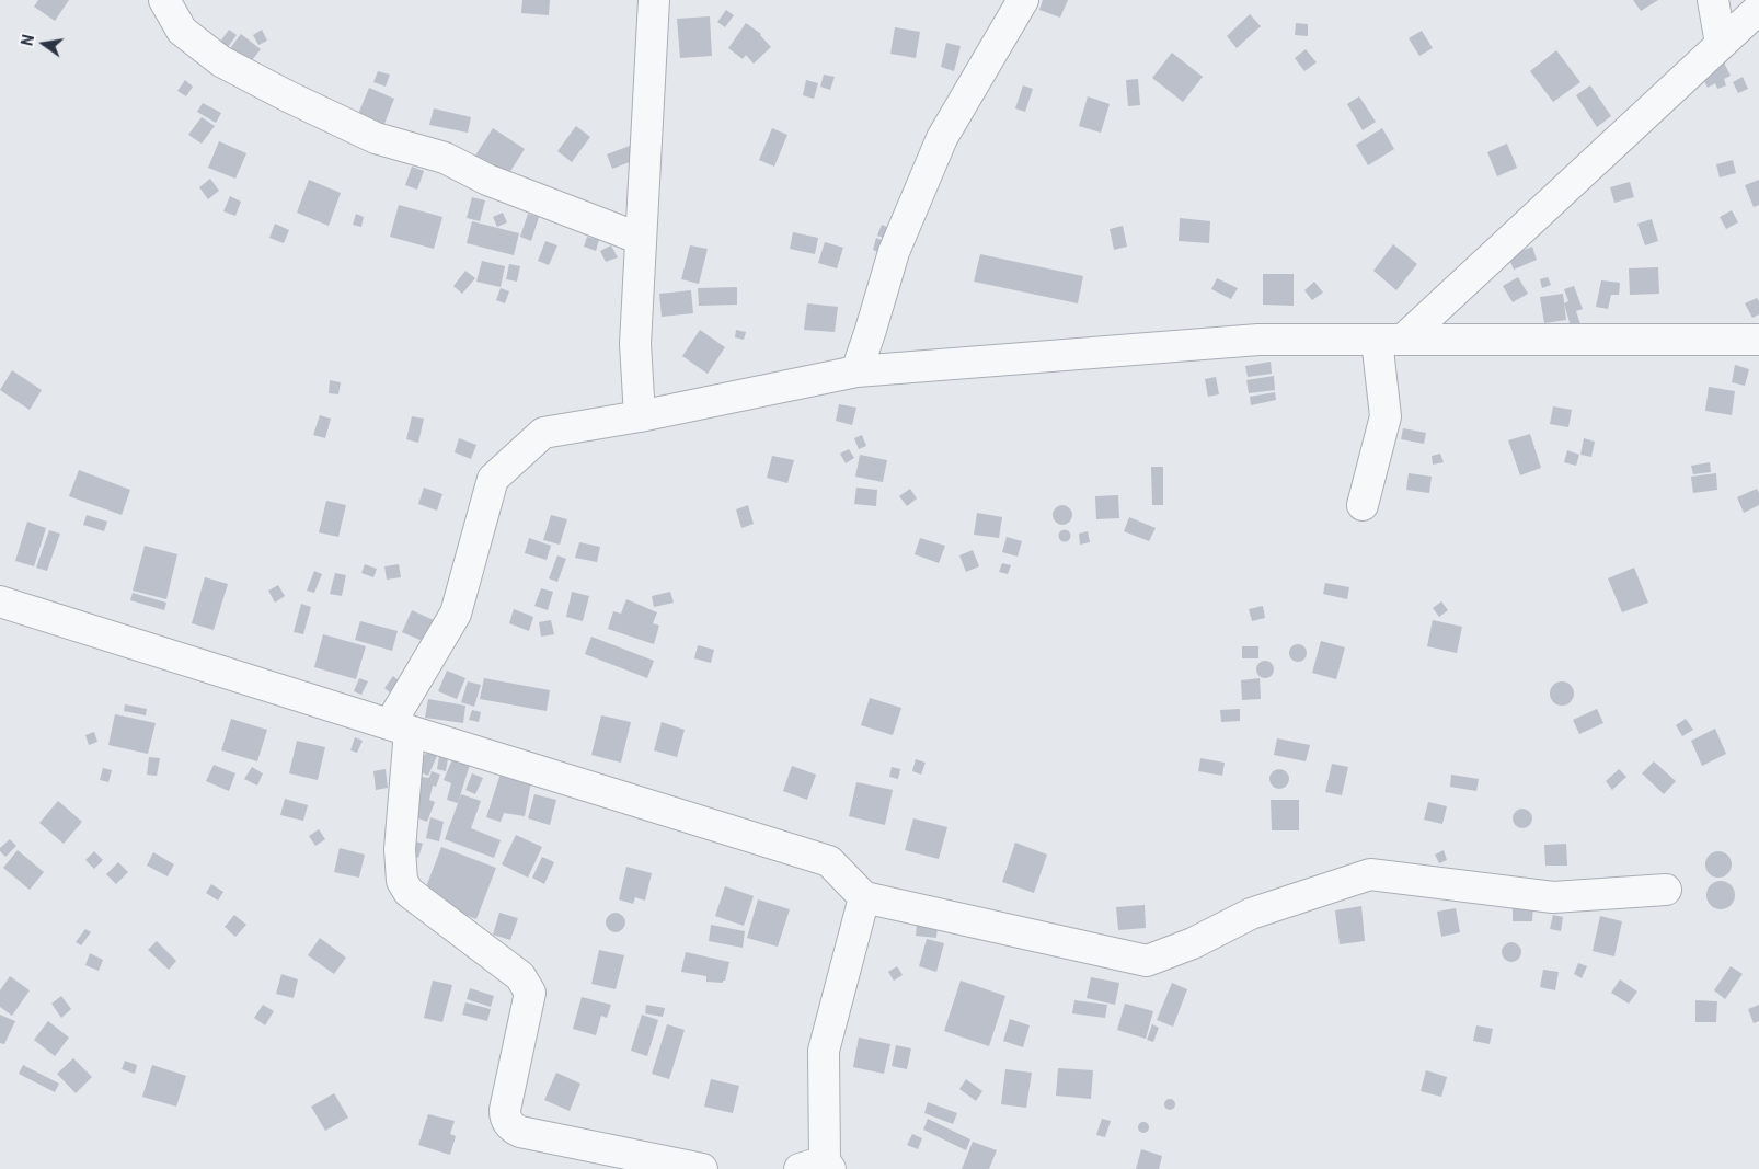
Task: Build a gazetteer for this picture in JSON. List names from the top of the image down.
{
  "north": "left"
}
